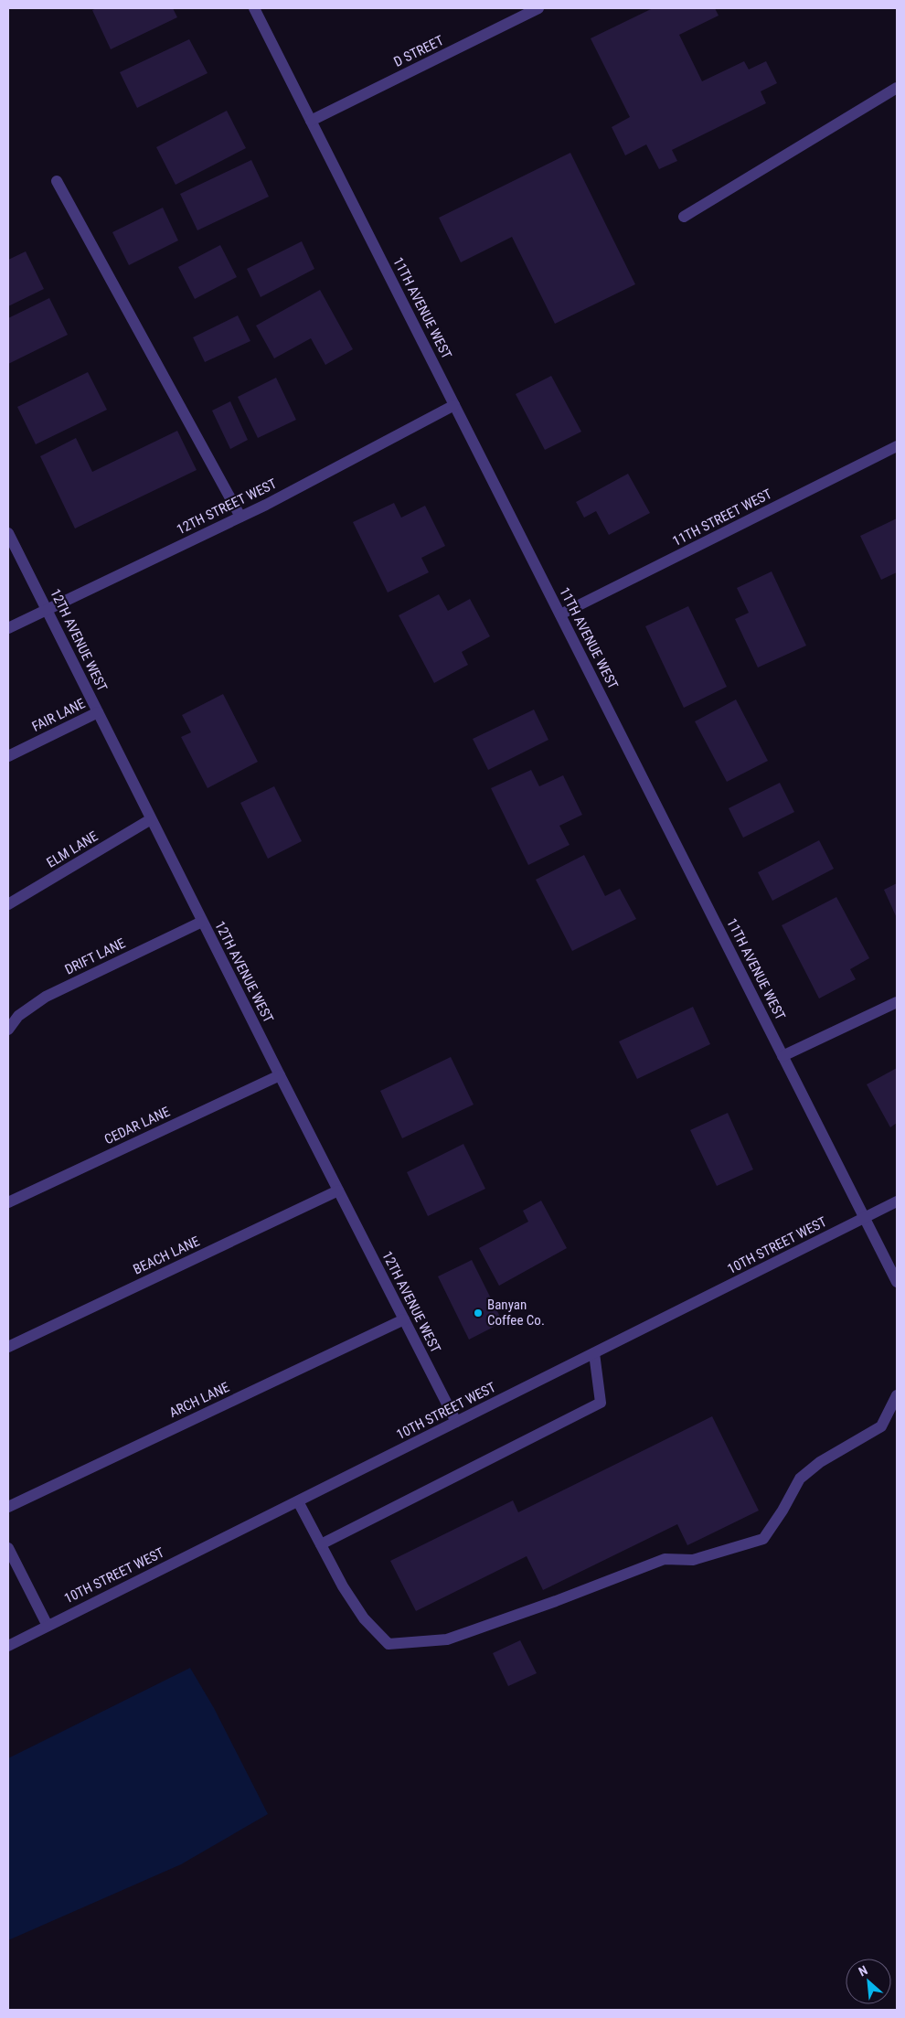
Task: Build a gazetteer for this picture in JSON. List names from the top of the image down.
{
  "streets": {
    "street": [
      "D STREET",
      "11TH AVENUE WEST",
      "12TH STREET WEST",
      "11TH STREET WEST",
      "12TH AVENUE WEST",
      "FAIR LANE",
      "ELM LANE",
      "DRIFT LANE",
      "CEDAR LANE",
      "10TH STREET WEST",
      "BEACH LANE",
      "ARCH LANE"
    ]
  },
  "crossings": [
    ["D STREET", "11TH AVENUE WEST"],
    ["11TH AVENUE WEST", "12TH STREET WEST"],
    ["11TH AVENUE WEST", "11TH STREET WEST"],
    ["11TH AVENUE WEST", "10TH STREET WEST"],
    ["12TH STREET WEST", "12TH AVENUE WEST"],
    ["12TH AVENUE WEST", "FAIR LANE"],
    ["12TH AVENUE WEST", "ELM LANE"],
    ["12TH AVENUE WEST", "DRIFT LANE"],
    ["12TH AVENUE WEST", "CEDAR LANE"],
    ["12TH AVENUE WEST", "10TH STREET WEST"],
    ["12TH AVENUE WEST", "BEACH LANE"],
    ["12TH AVENUE WEST", "ARCH LANE"]
  ],
  "places": ["Banyan Coffee Co."],
  "north": "top left"
}
